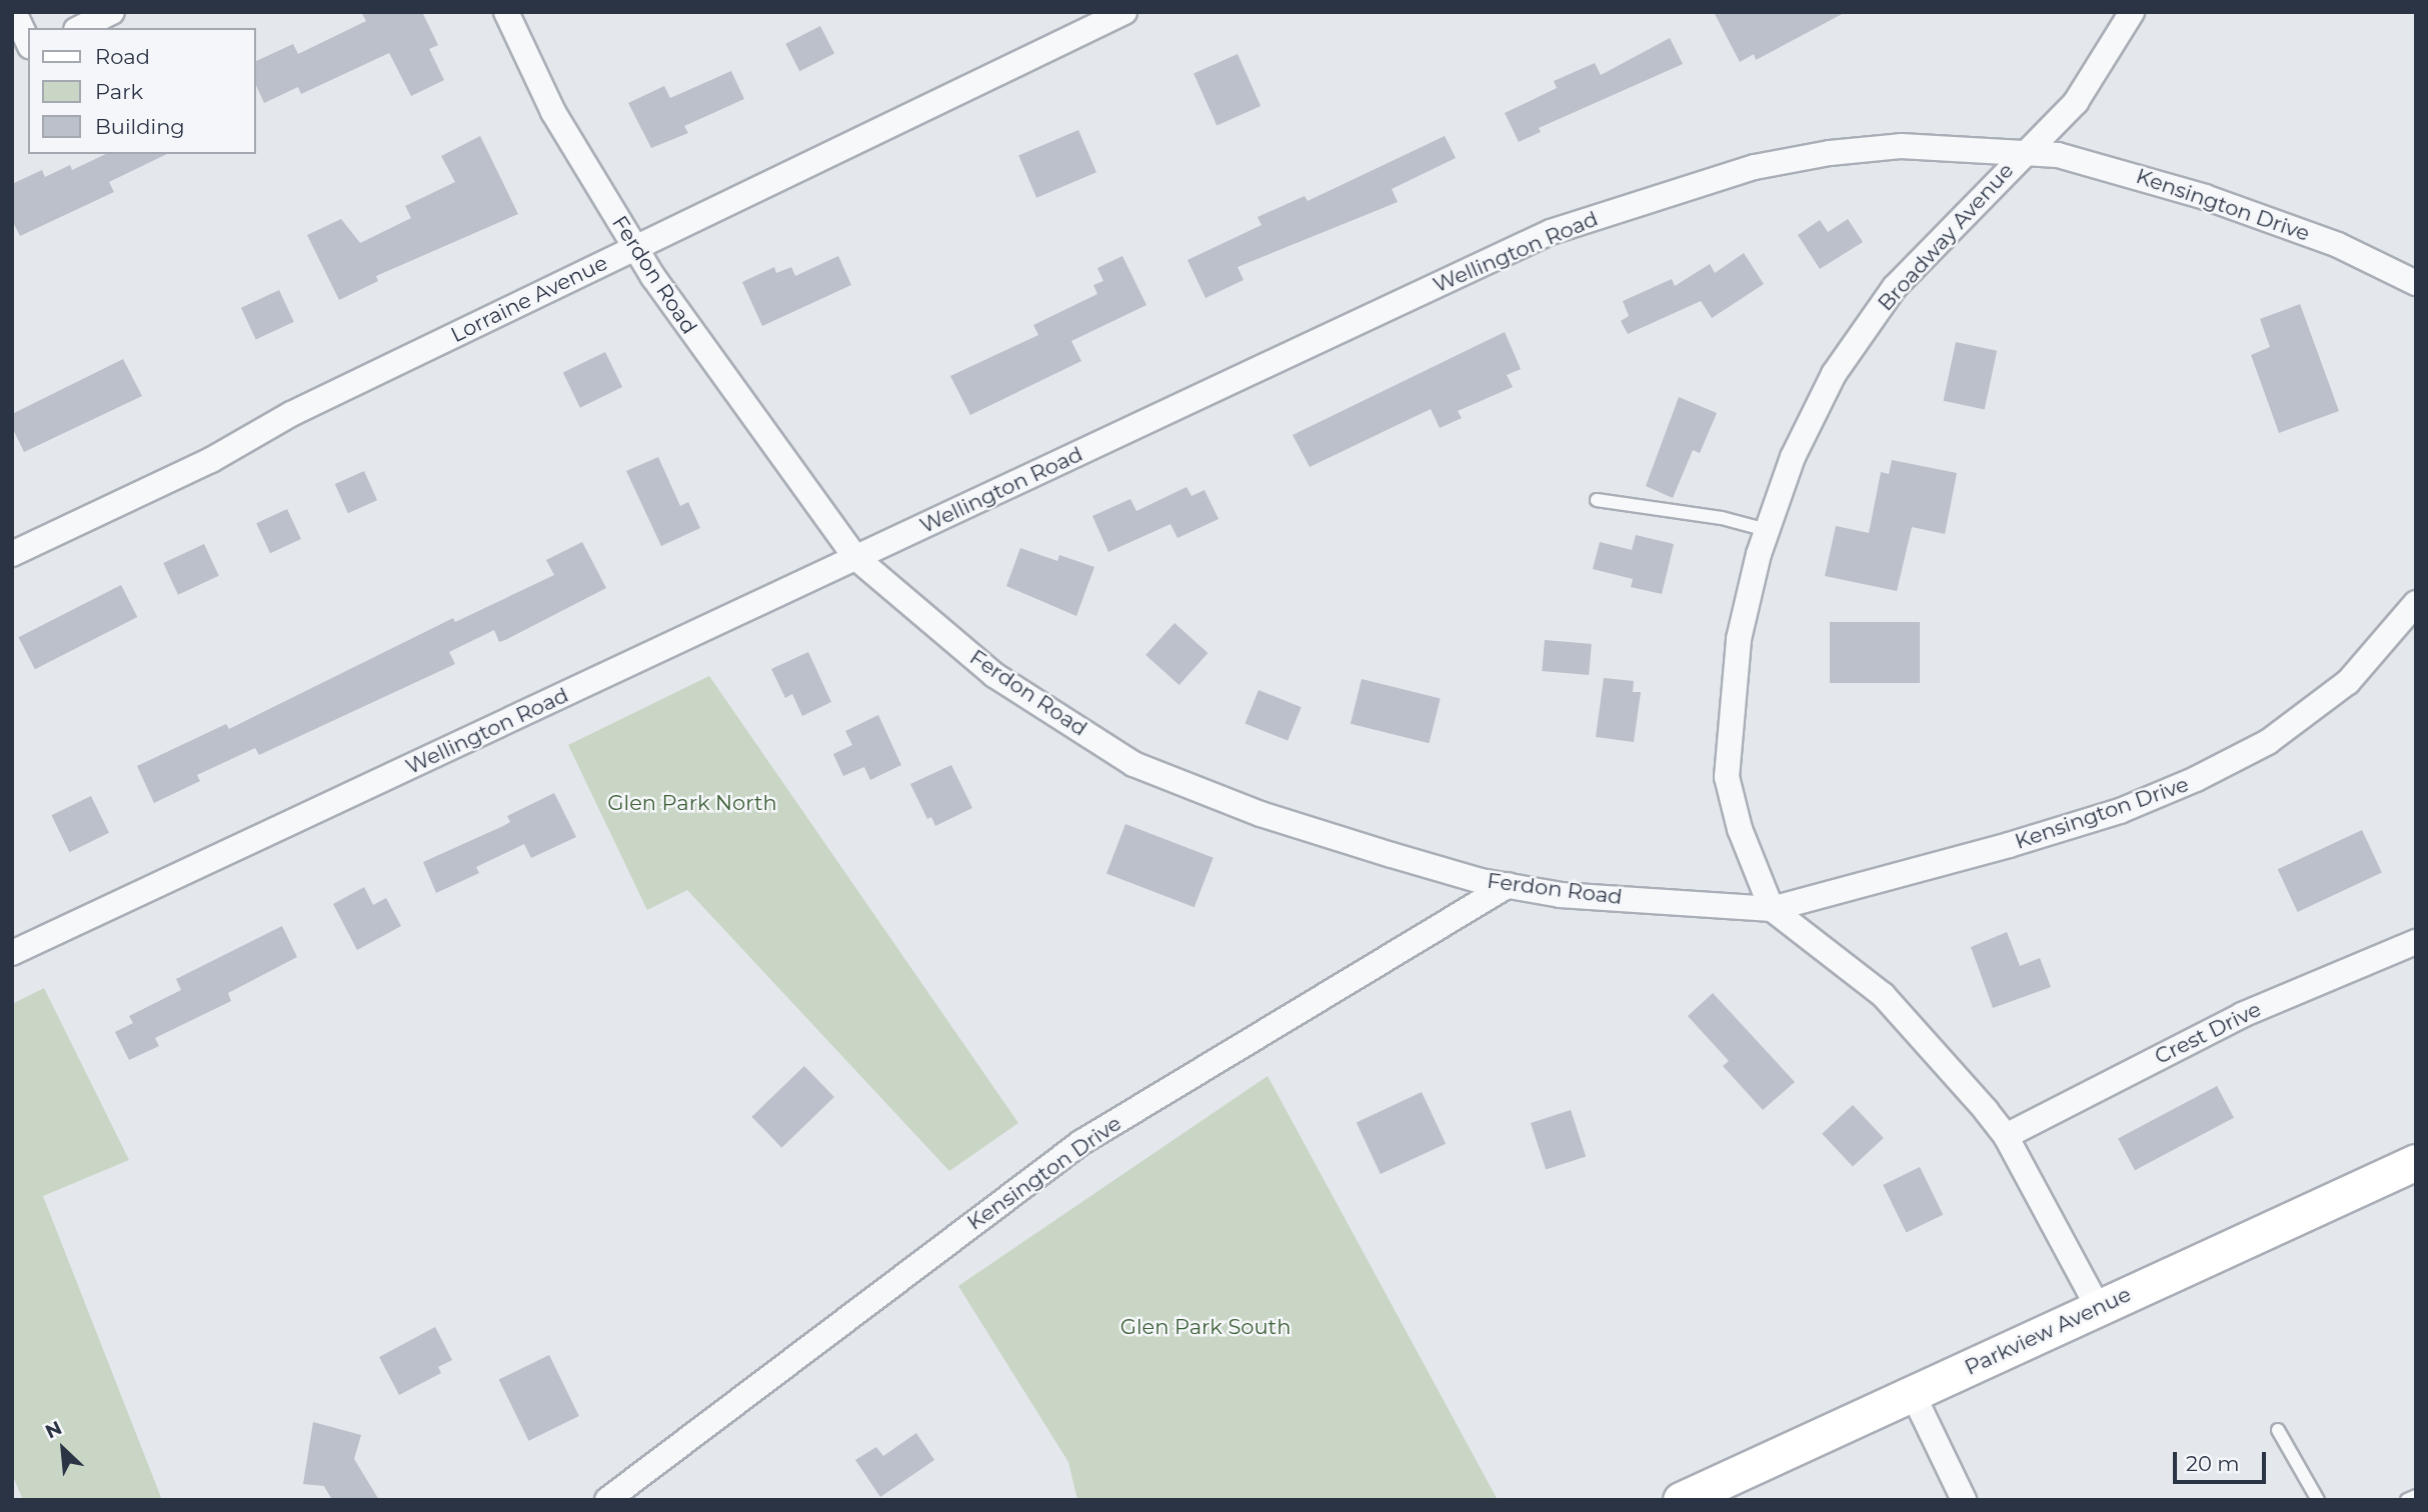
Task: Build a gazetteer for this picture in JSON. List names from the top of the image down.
{
  "streets": {
    "street": [
      "Kensington Drive",
      "Broadway Avenue",
      "Wellington Road",
      "Ferdon Road",
      "Lorraine Avenue",
      "Crest Drive",
      "Parkview Avenue"
    ]
  },
  "crossings": [
    ["Kensington Drive", "Broadway Avenue"],
    ["Kensington Drive", "Wellington Road"],
    ["Kensington Drive", "Ferdon Road"],
    ["Broadway Avenue", "Wellington Road"],
    ["Broadway Avenue", "Ferdon Road"],
    ["Wellington Road", "Ferdon Road"],
    ["Ferdon Road", "Lorraine Avenue"]
  ],
  "parks": ["Glen Park North", "Glen Park South"],
  "legend": ["Road", "Park", "Building"],
  "scale_bar": "20 m",
  "north": "top left"
}
